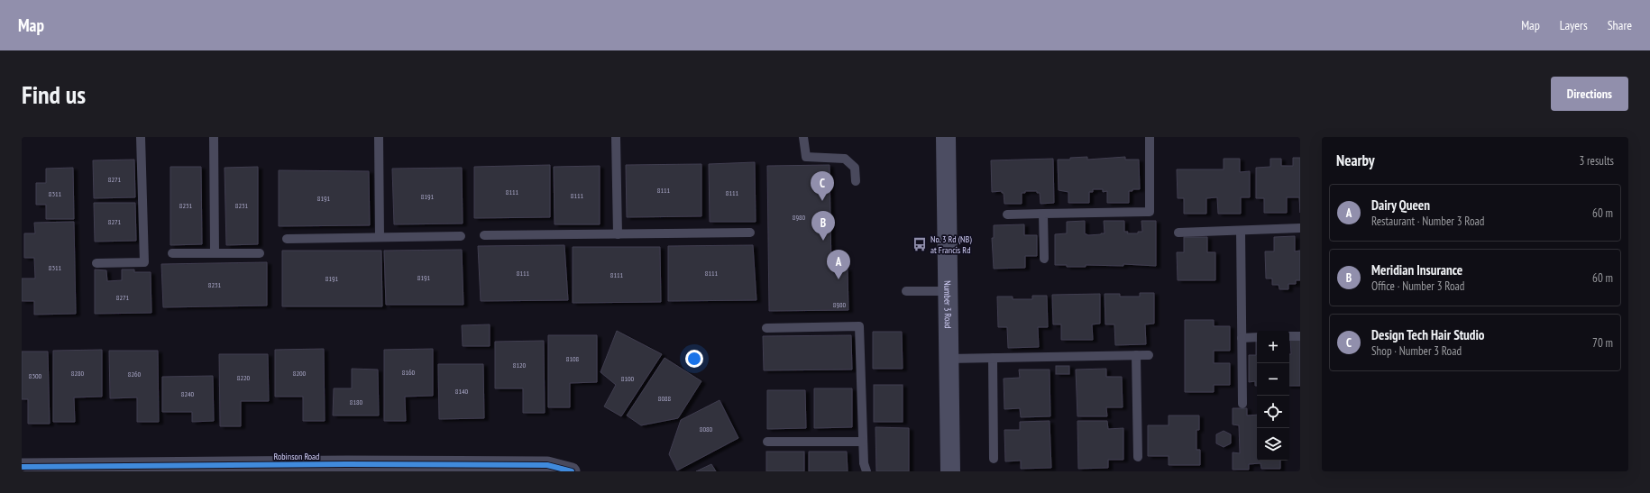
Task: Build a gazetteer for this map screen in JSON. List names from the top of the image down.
{
  "streets": {
    "main road": ["Number 3 Road"],
    "street": ["Robinson Road"]
  },
  "places": {
    "bus stop": ["No. 3 Rd (NB) at Francis Rd"]
  },
  "house_numbers": [
    "8271",
    "8111",
    "8111",
    "8111",
    "8311",
    "8111",
    "8191",
    "8191",
    "8231",
    "8231",
    "8980",
    "8271",
    "8311",
    "8111",
    "8111",
    "8111",
    "8191",
    "8191",
    "8231",
    "8271",
    "8980",
    "8108",
    "8120",
    "8160",
    "8280",
    "8200",
    "8260",
    "8300",
    "8220",
    "8100",
    "8140",
    "8240",
    "8088",
    "8180",
    "8080"
  ],
  "page": {
    "header": "Map",
    "nav": ["Map", "Layers", "Share"],
    "buttons": "Directions",
    "title": "Find us",
    "heading": ["Nearby", "3 results"],
    "pins": ["C", "B", "A"],
    "list": [
      {
        "mark": "A",
        "name": "Dairy Queen",
        "note": "Restaurant · Number 3 Road",
        "value": "60 m"
      },
      {
        "mark": "B",
        "name": "Meridian Insurance",
        "note": "Office · Number 3 Road",
        "value": "60 m"
      },
      {
        "mark": "C",
        "name": "Design Tech Hair Studio",
        "note": "Shop · Number 3 Road",
        "value": "70 m"
      }
    ],
    "map_buttons": ["+", "−"]
  }
}
